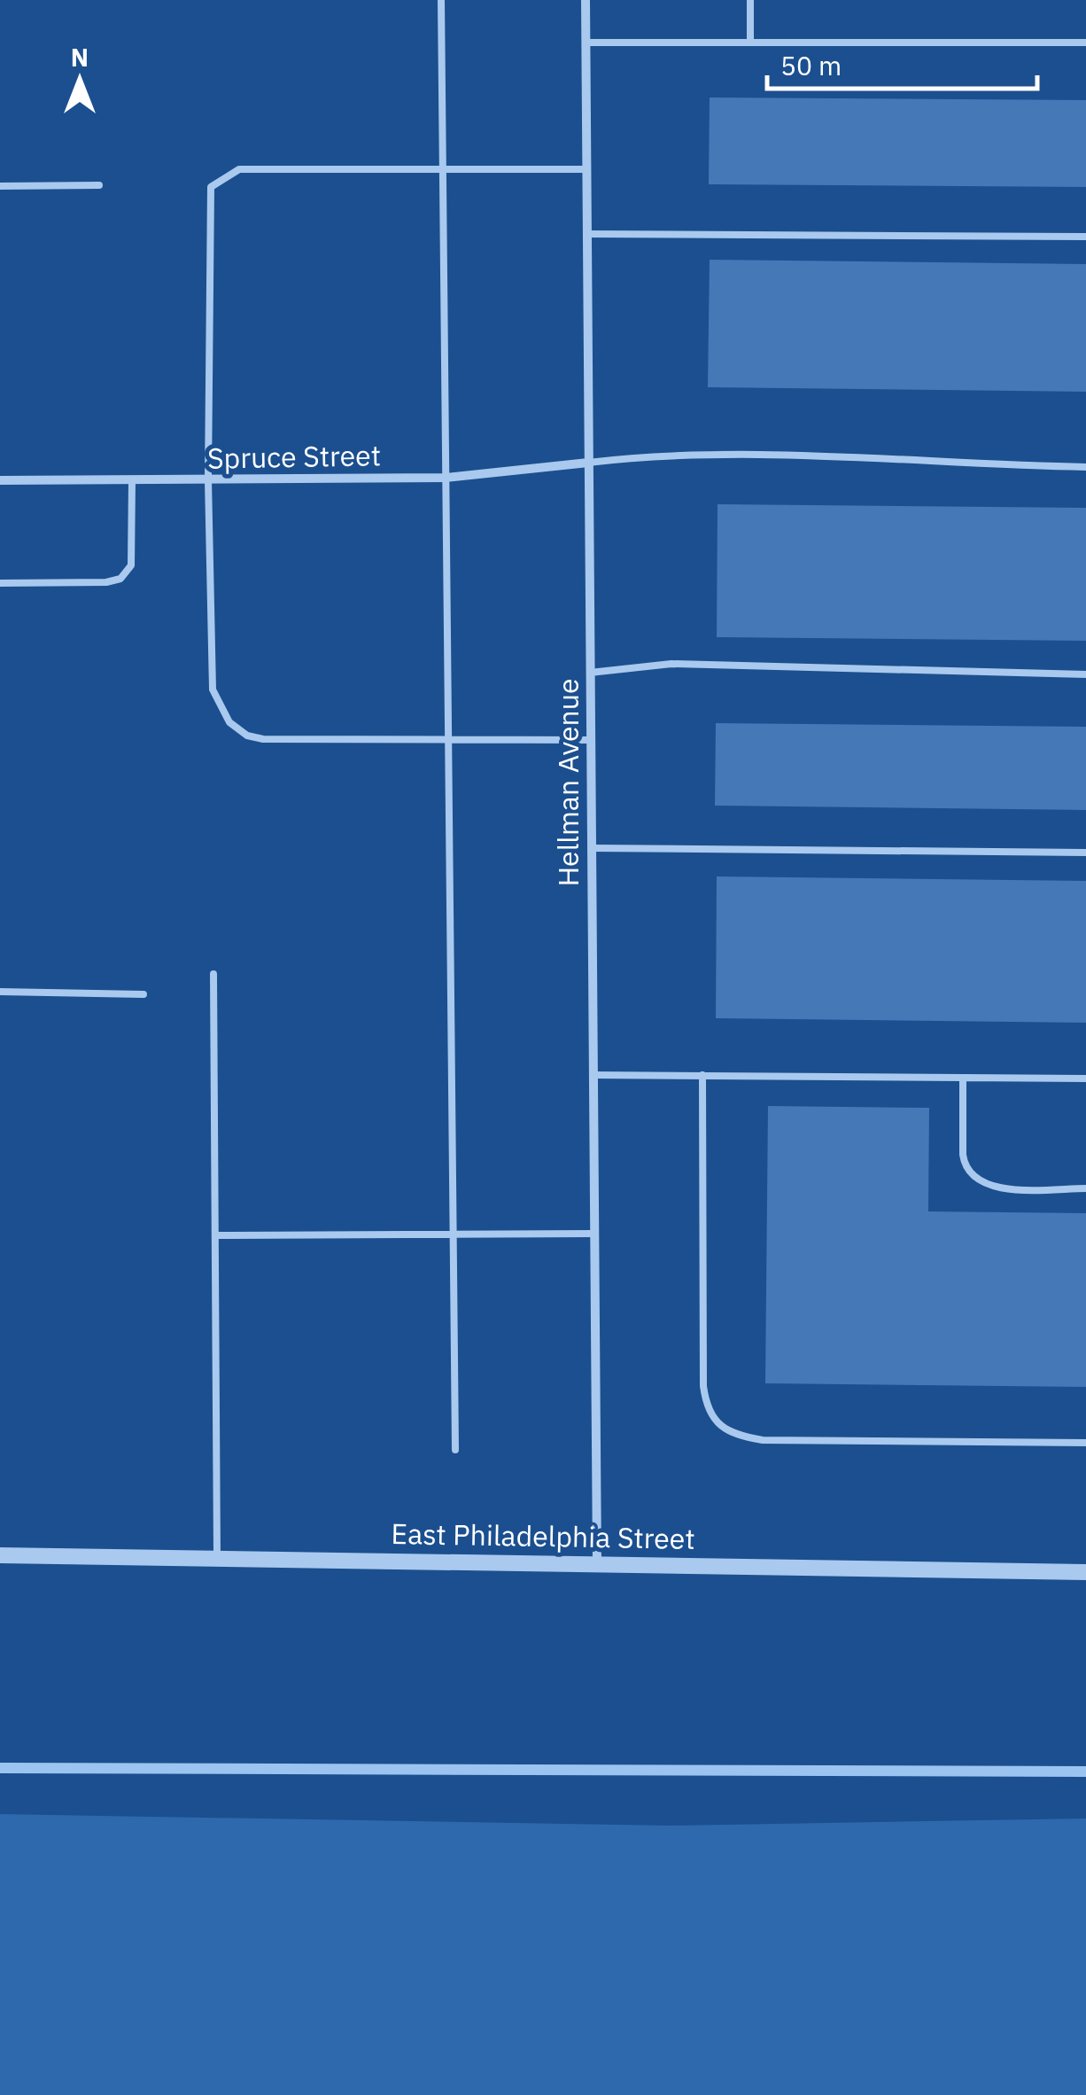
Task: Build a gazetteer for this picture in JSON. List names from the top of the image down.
{
  "streets": {
    "street": ["Spruce Street", "Hellman Avenue", "East Philadelphia Street"]
  },
  "crossings": [
    ["Spruce Street", "Hellman Avenue"],
    ["Hellman Avenue", "East Philadelphia Street"]
  ],
  "scale_bar": "50 m",
  "north": "top"
}
